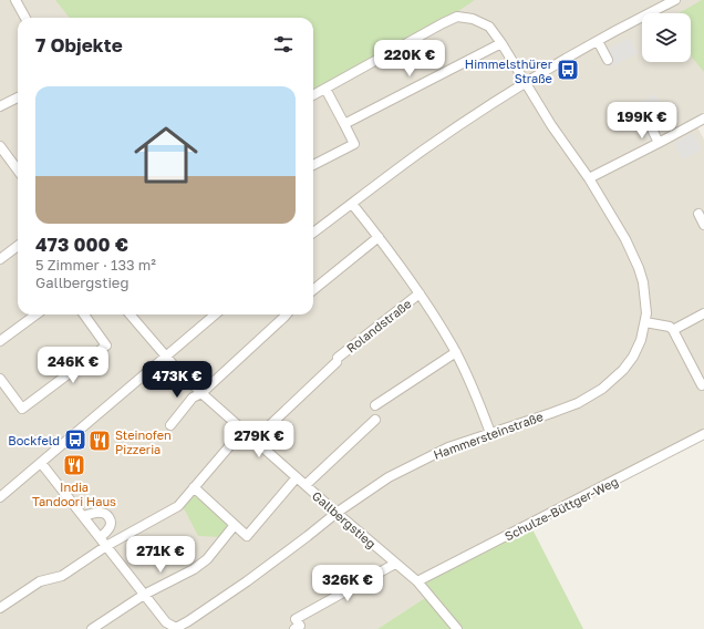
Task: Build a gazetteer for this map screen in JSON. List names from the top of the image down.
{
  "streets": {
    "street": [
      "Rolandstraße",
      "Hammersteinstraße",
      "Schulze-Büttger-Weg",
      "Gallbergstieg"
    ]
  },
  "crossings": [
    ["Rolandstraße", "Hammersteinstraße"],
    ["Rolandstraße", "Gallbergstieg"],
    ["Hammersteinstraße", "Gallbergstieg"],
    ["Schulze-Büttger-Weg", "Gallbergstieg"]
  ],
  "places": {
    "bus stop": ["Himmelsthürer Straße", "Bockfeld"],
    "restaurant": ["Steinofen Pizzeria", "India Tandoori Haus"]
  },
  "page": {
    "heading": "7 Objekte",
    "price": [
      "220K €",
      "199K €",
      "246K €",
      "473K €",
      "279K €",
      "271K €",
      "326K €"
    ],
    "list": [
      {
        "name": "473 000 €",
        "note": "5 Zimmer · 133 m² · Gallbergstieg"
      }
    ]
  }
}
